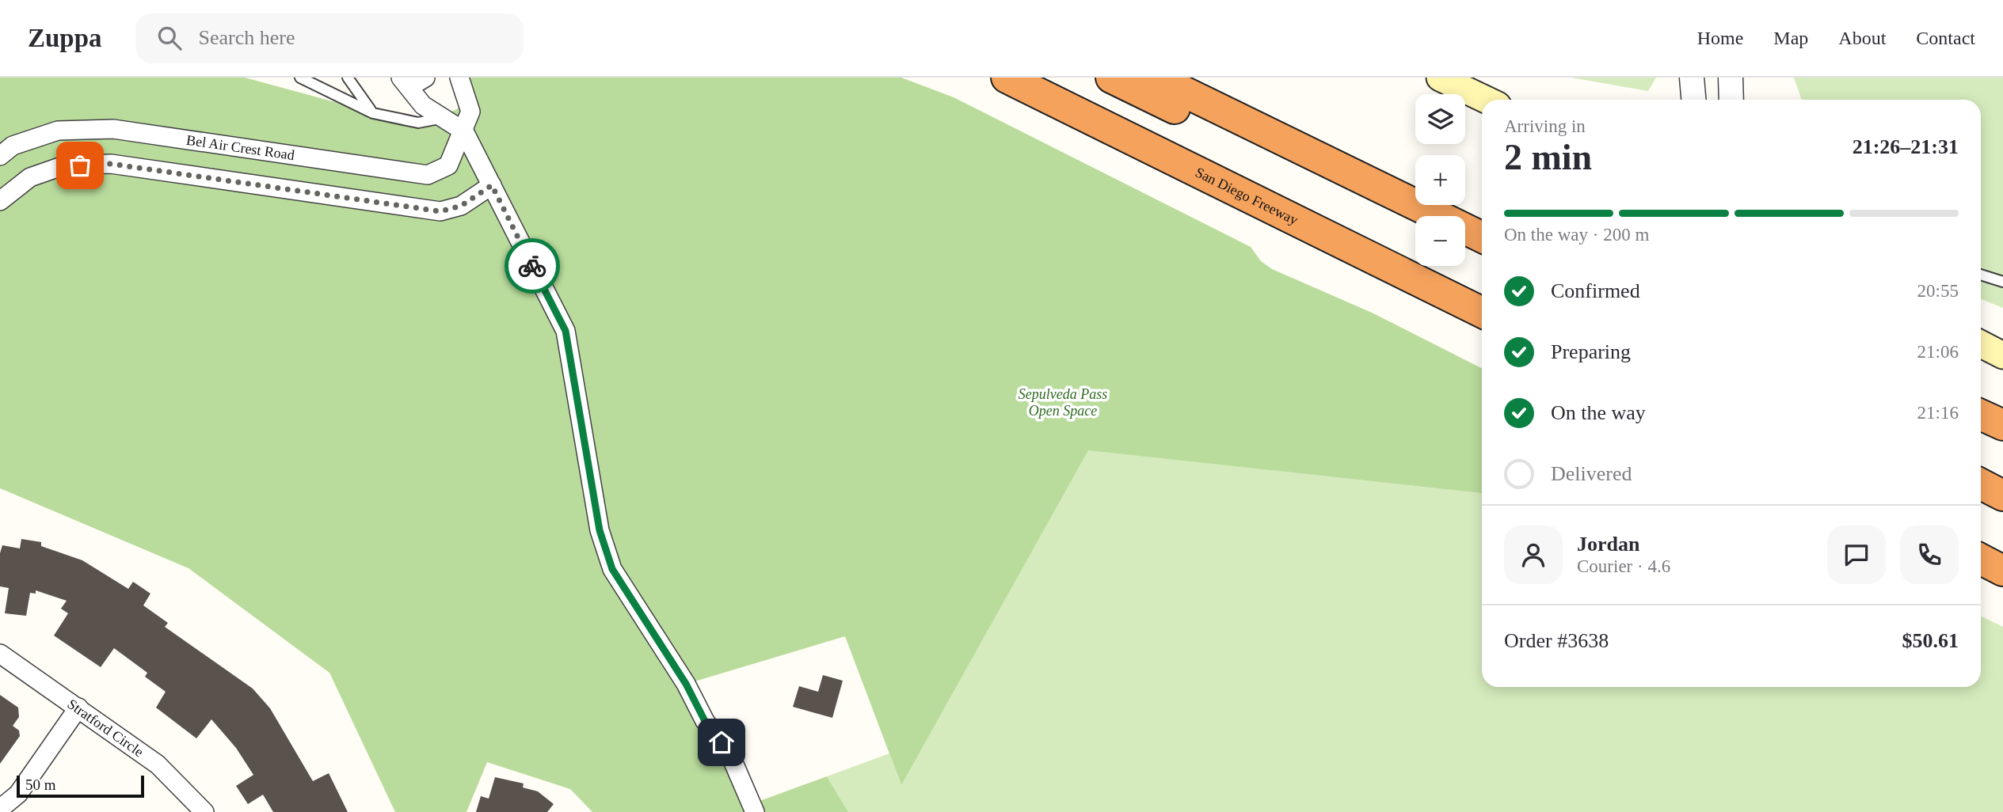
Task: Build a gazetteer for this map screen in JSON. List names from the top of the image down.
{
  "streets": {
    "highway": ["San Diego Freeway"],
    "street": ["Bel Air Crest Road", "Stratford Circle"]
  },
  "parks": ["Sepulveda Pass Open Space"],
  "scale_bar": "50 m",
  "page": {
    "header": "Zuppa",
    "search": "Search here",
    "nav": [
      "Home",
      "Map",
      "About",
      "Contact"
    ],
    "map_buttons": ["+", "−"],
    "heading": ["2 min", "Arriving in", "21:26–21:31"],
    "panel": [
      "Jordan",
      "Courier · 4.6",
      "Order #3638",
      "$50.61"
    ],
    "bar": "On the way · 200 m",
    "list": [
      ["Confirmed", "20:55"],
      ["Preparing", "21:06"],
      ["On the way", "21:16"],
      "Delivered"
    ],
    "scale": "50 m"
  }
}
